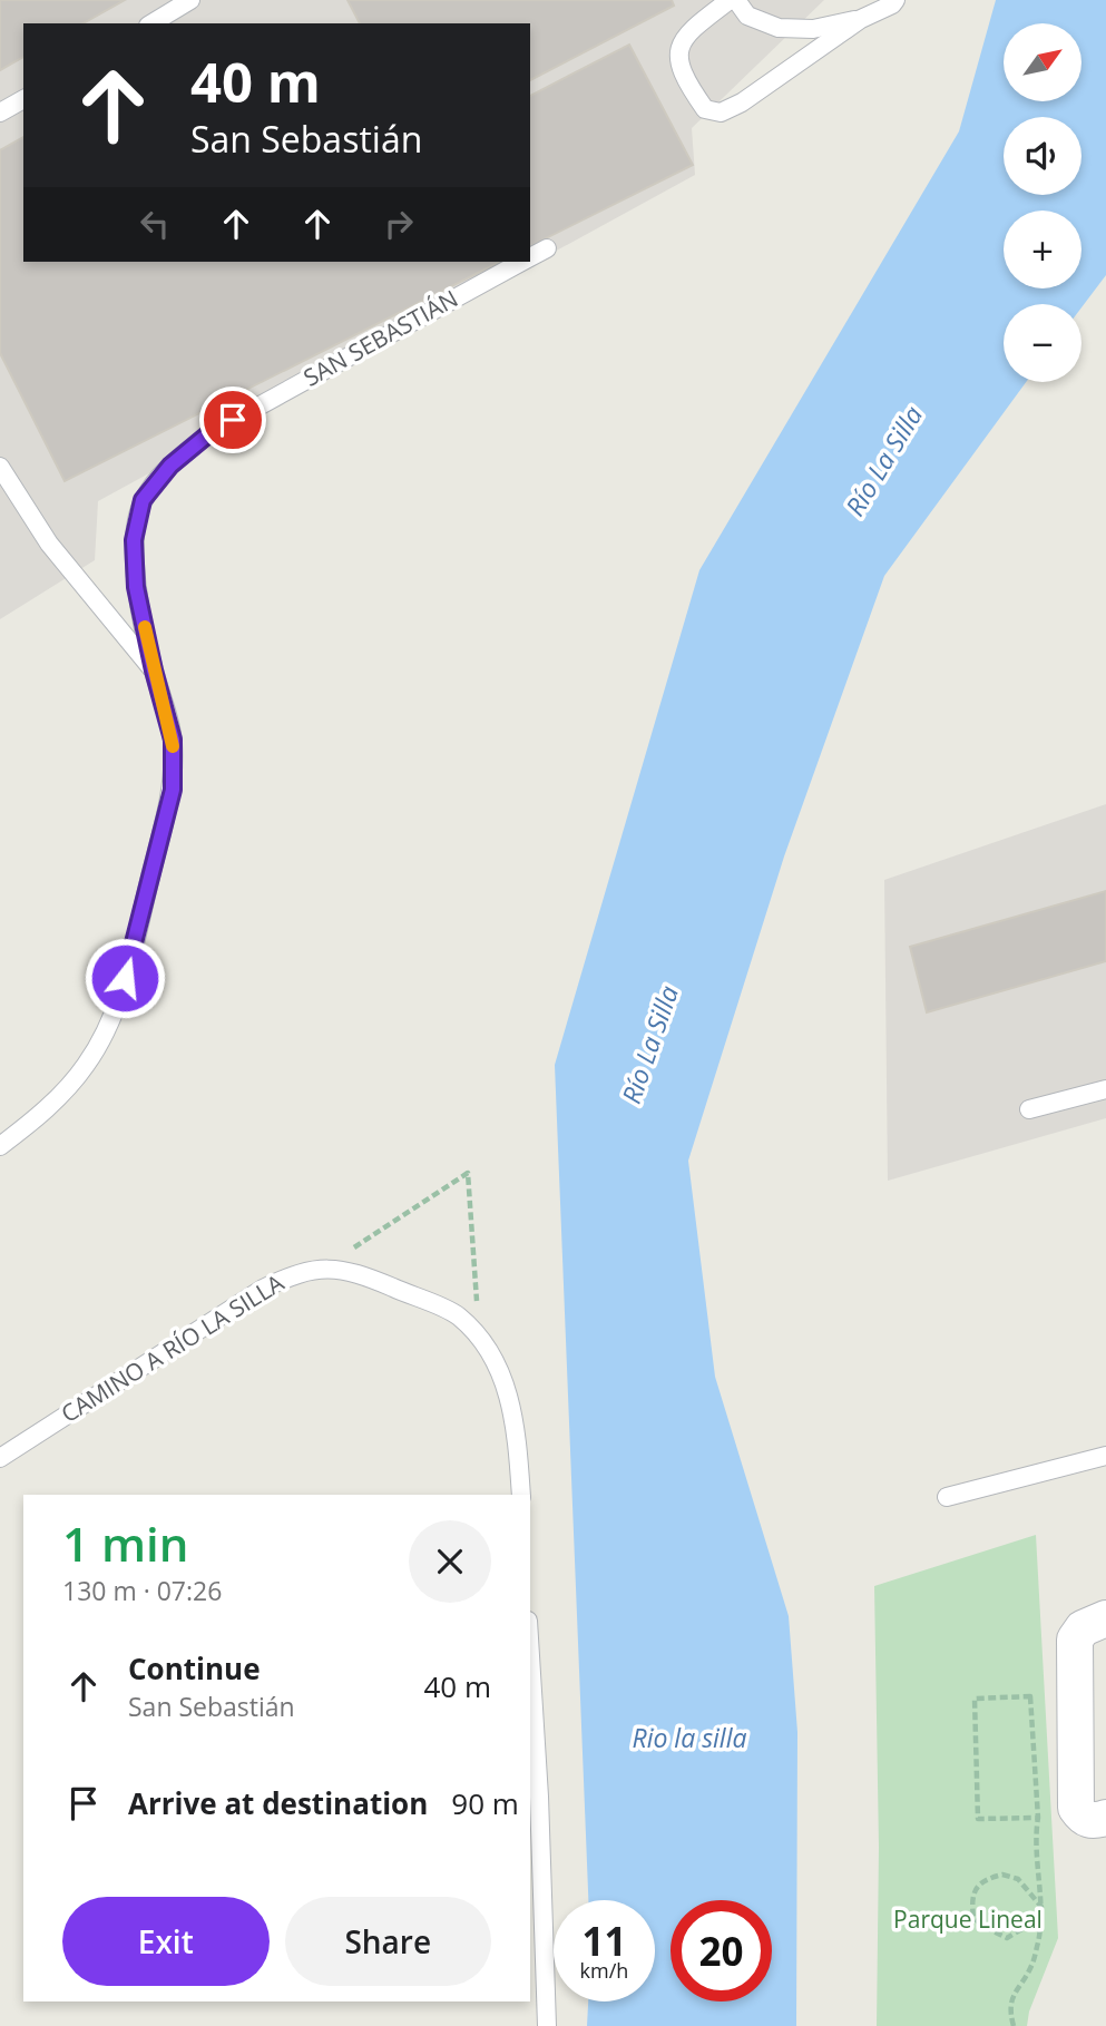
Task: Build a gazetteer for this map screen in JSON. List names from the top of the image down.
{
  "streets": {
    "lane": ["SAN SEBASTIÁN", "CAMINO A RÍO LA SILLA"]
  },
  "water": ["Río La Silla", "Rio la silla"],
  "parks": ["Parque Lineal"],
  "north": "top right",
  "page": {
    "map_buttons": ["+", "−"],
    "turn": ["40 m", "San Sebastián"],
    "heading": ["1 min", "130 m · 07:26"],
    "list": [
      {
        "name": "Continue",
        "note": "San Sebastián",
        "value": "40 m"
      },
      {
        "name": "Arrive at destination",
        "value": "90 m"
      }
    ],
    "buttons": ["Exit", "Share"],
    "speed": "11 km/h",
    "limit": "20"
  }
}
